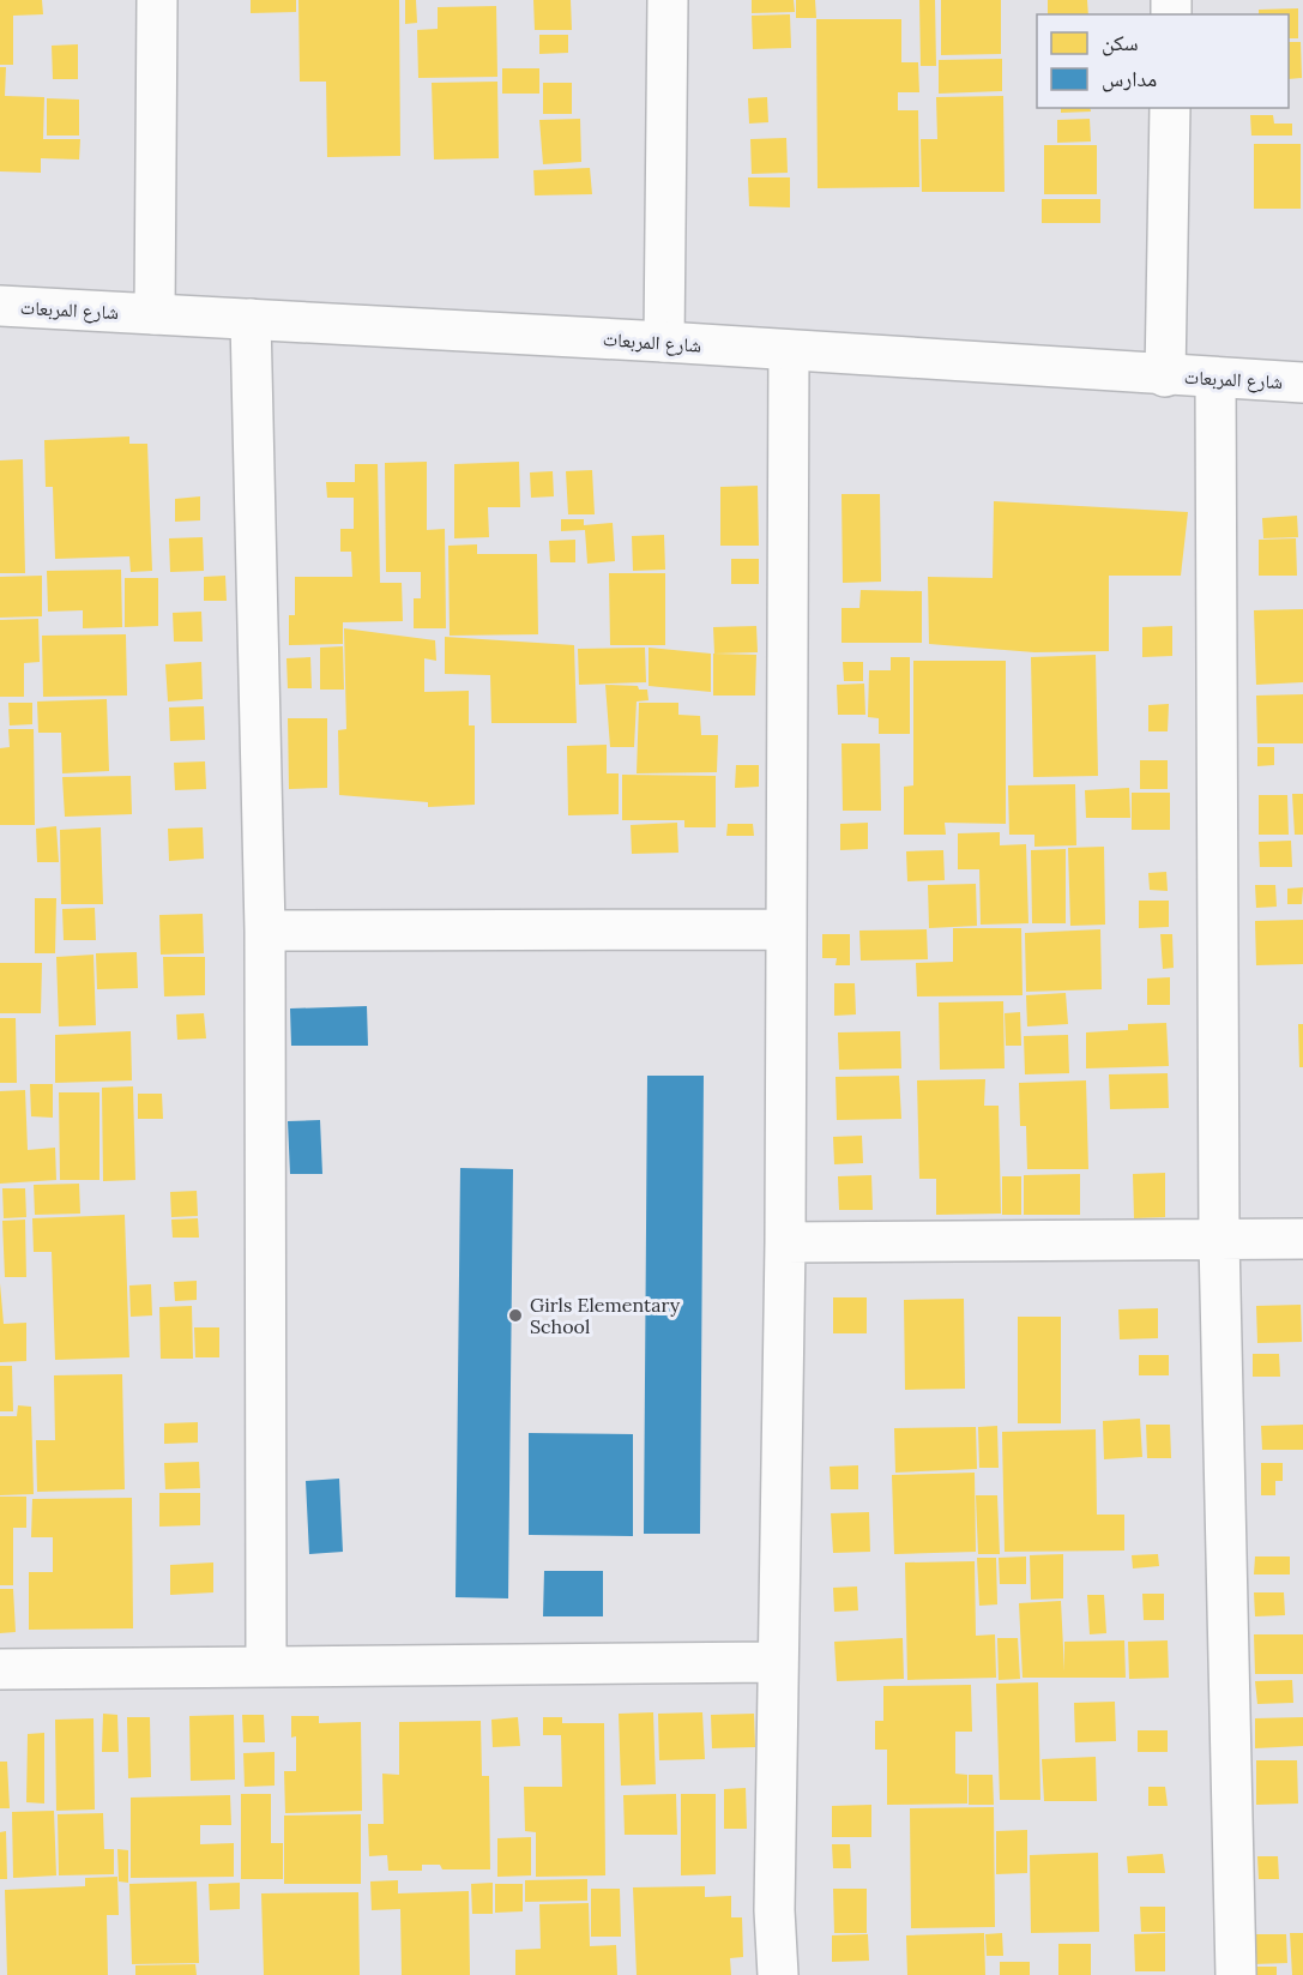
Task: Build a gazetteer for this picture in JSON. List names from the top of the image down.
{
  "streets": {
    "street": ["شارع المربعات"]
  },
  "places": ["Girls Elementary School"],
  "legend": ["سكن", "مدارس"]
}
